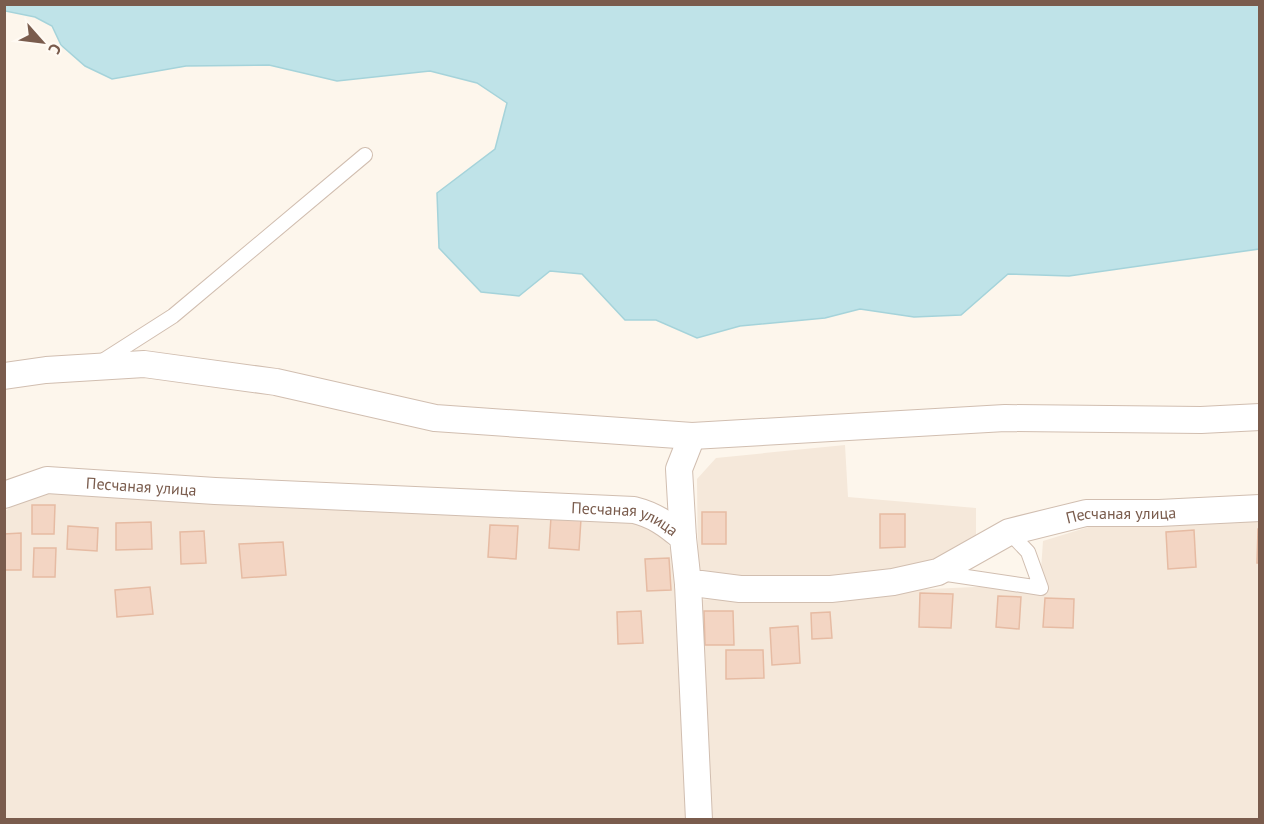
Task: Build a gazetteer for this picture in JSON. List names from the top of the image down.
{
  "streets": {
    "street": ["Песчаная улица"]
  },
  "north": "bottom right"
}
